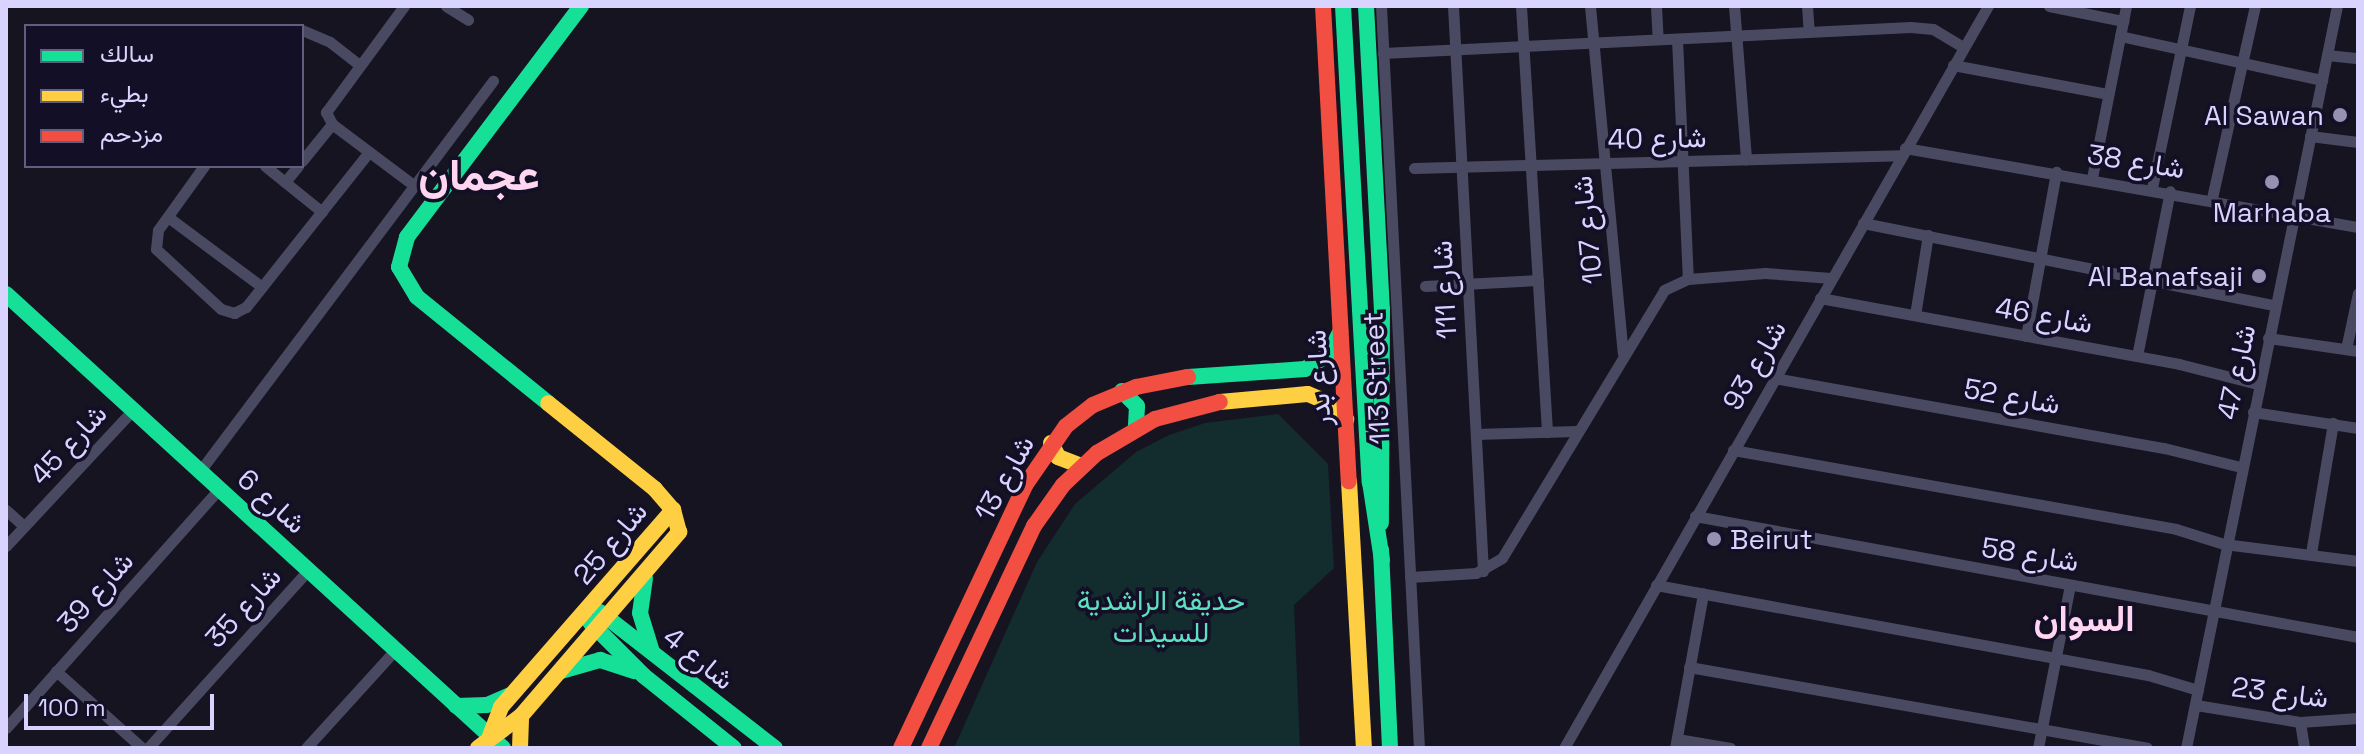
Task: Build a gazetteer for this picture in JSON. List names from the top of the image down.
{
  "streets": {
    "street": [
      "شارع 40",
      "شارع 38",
      "شارع 107",
      "شارع 111",
      "شارع 46",
      "شارع 93",
      "شارع 47",
      "شارع بدر",
      "113 Street",
      "شارع 52",
      "شارع 45",
      "شارع 13",
      "شارع 6",
      "شارع 25",
      "شارع 58",
      "شارع 39",
      "شارع 35",
      "شارع 4",
      "شارع 23"
    ]
  },
  "crossings": [
    ["شارع 40", "شارع 38"],
    ["شارع 40", "شارع 107"],
    ["شارع 40", "شارع 111"],
    ["شارع 40", "شارع 93"],
    ["شارع 38", "شارع 93"],
    ["شارع 38", "شارع 47"],
    ["شارع 46", "شارع 93"],
    ["شارع 46", "شارع 47"],
    ["شارع 93", "شارع 52"],
    ["شارع 93", "شارع 58"],
    ["شارع 47", "شارع 52"],
    ["شارع 47", "شارع 58"],
    ["شارع 47", "شارع 23"],
    ["شارع بدر", "شارع 13"],
    ["شارع 45", "شارع 6"],
    ["شارع 6", "شارع 25"],
    ["شارع 6", "شارع 39"],
    ["شارع 6", "شارع 35"],
    ["شارع 25", "شارع 4"]
  ],
  "districts": ["عجمان", "السوان"],
  "parks": ["حديقة الراشدية للسيدات"],
  "places": [
    "Al Sawan",
    "Marhaba",
    "Al Banafsaji",
    "Beirut"
  ],
  "legend": ["سالك", "بطيء", "مزدحم"],
  "scale_bar": "100 m"
}
